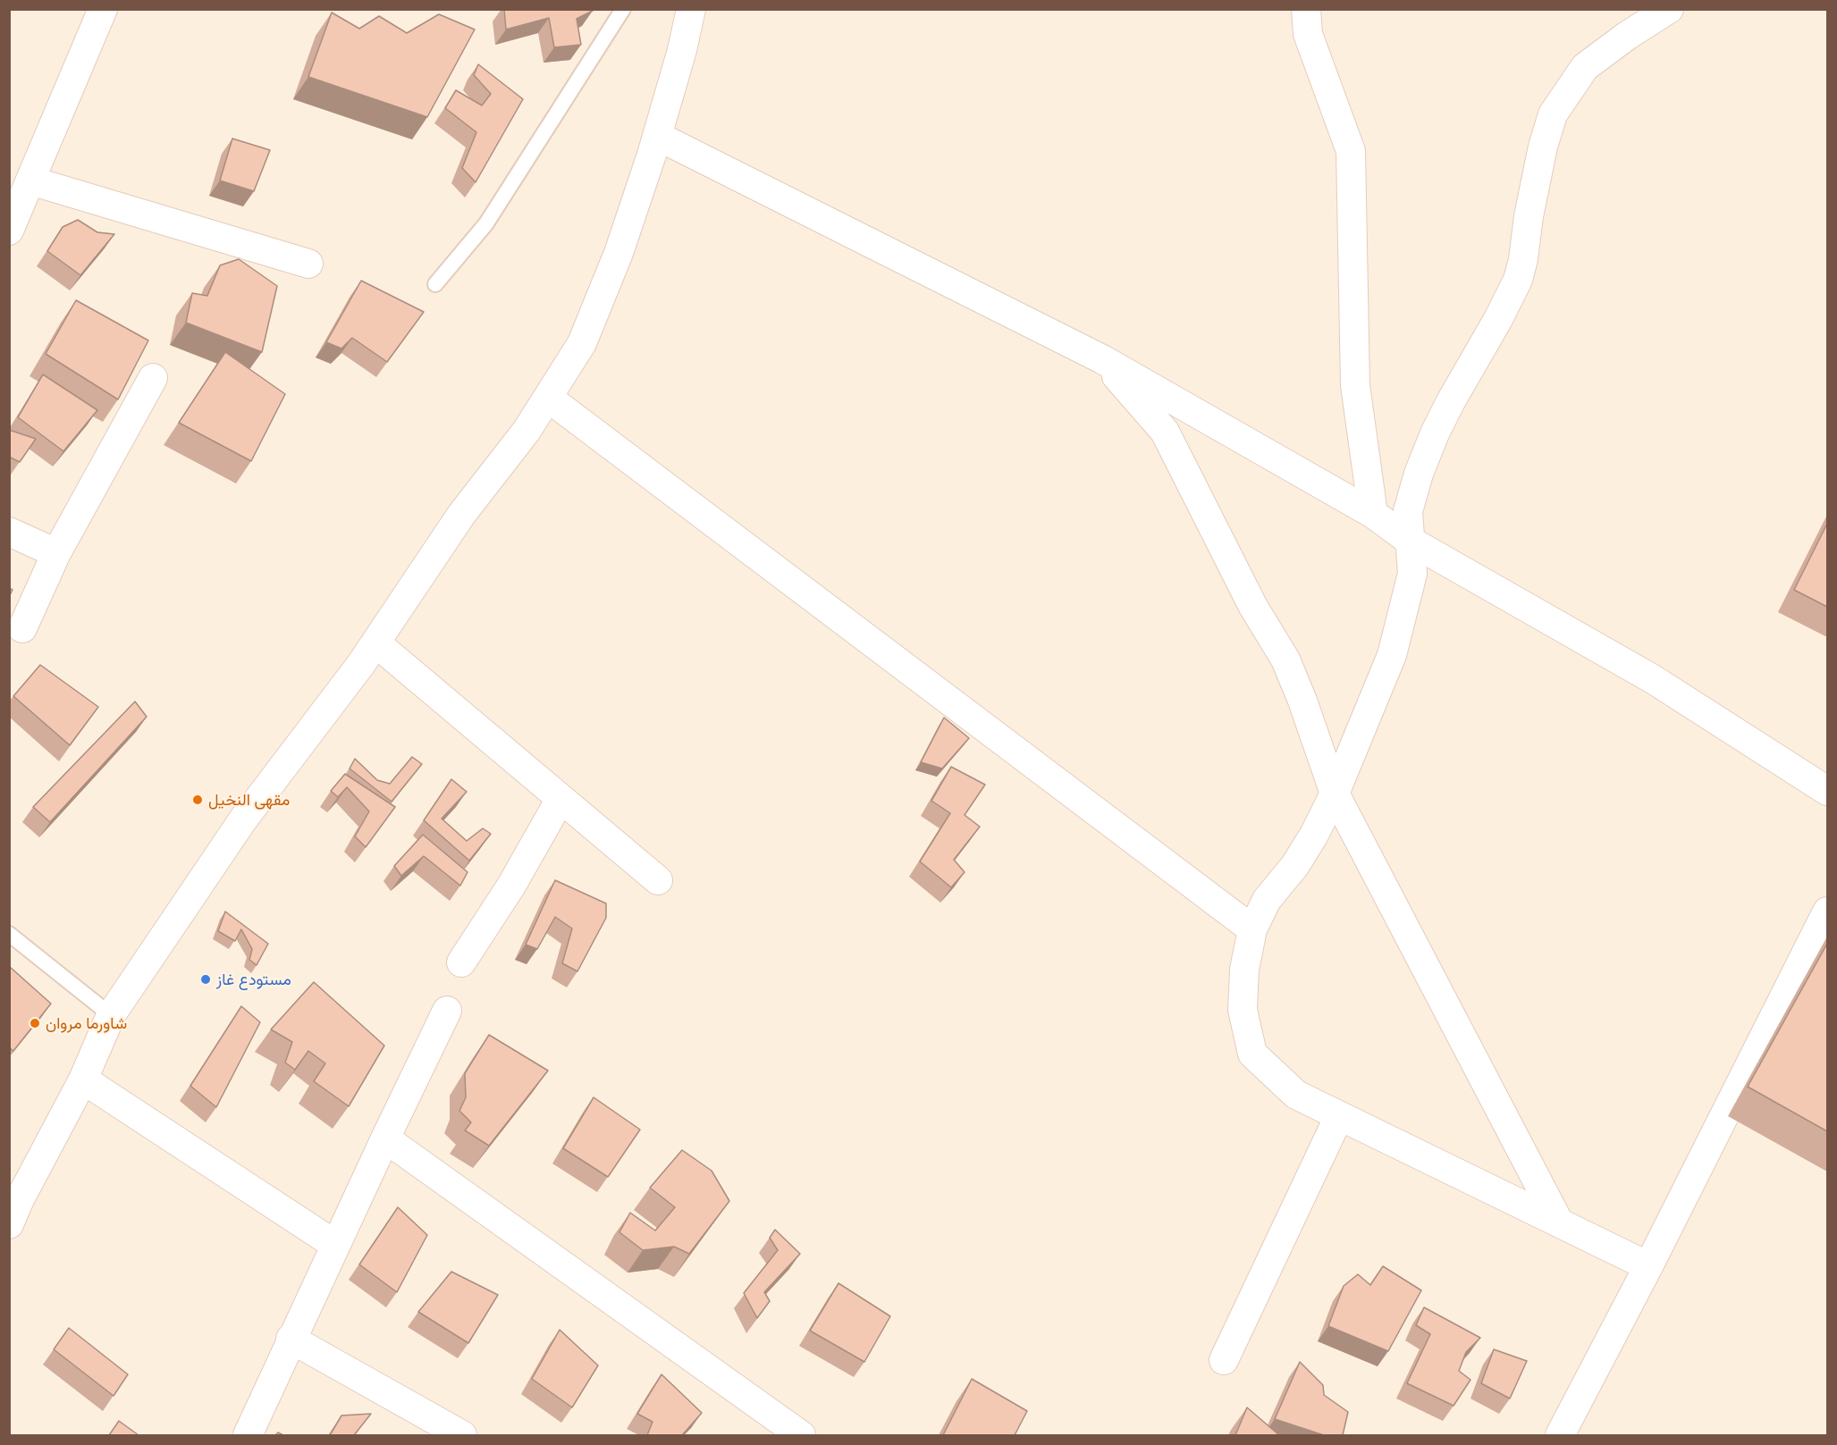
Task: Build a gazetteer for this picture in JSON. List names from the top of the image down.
{
  "places": ["مقهى النخيل", "مستودع غاز", "شاورما مروان"]
}
